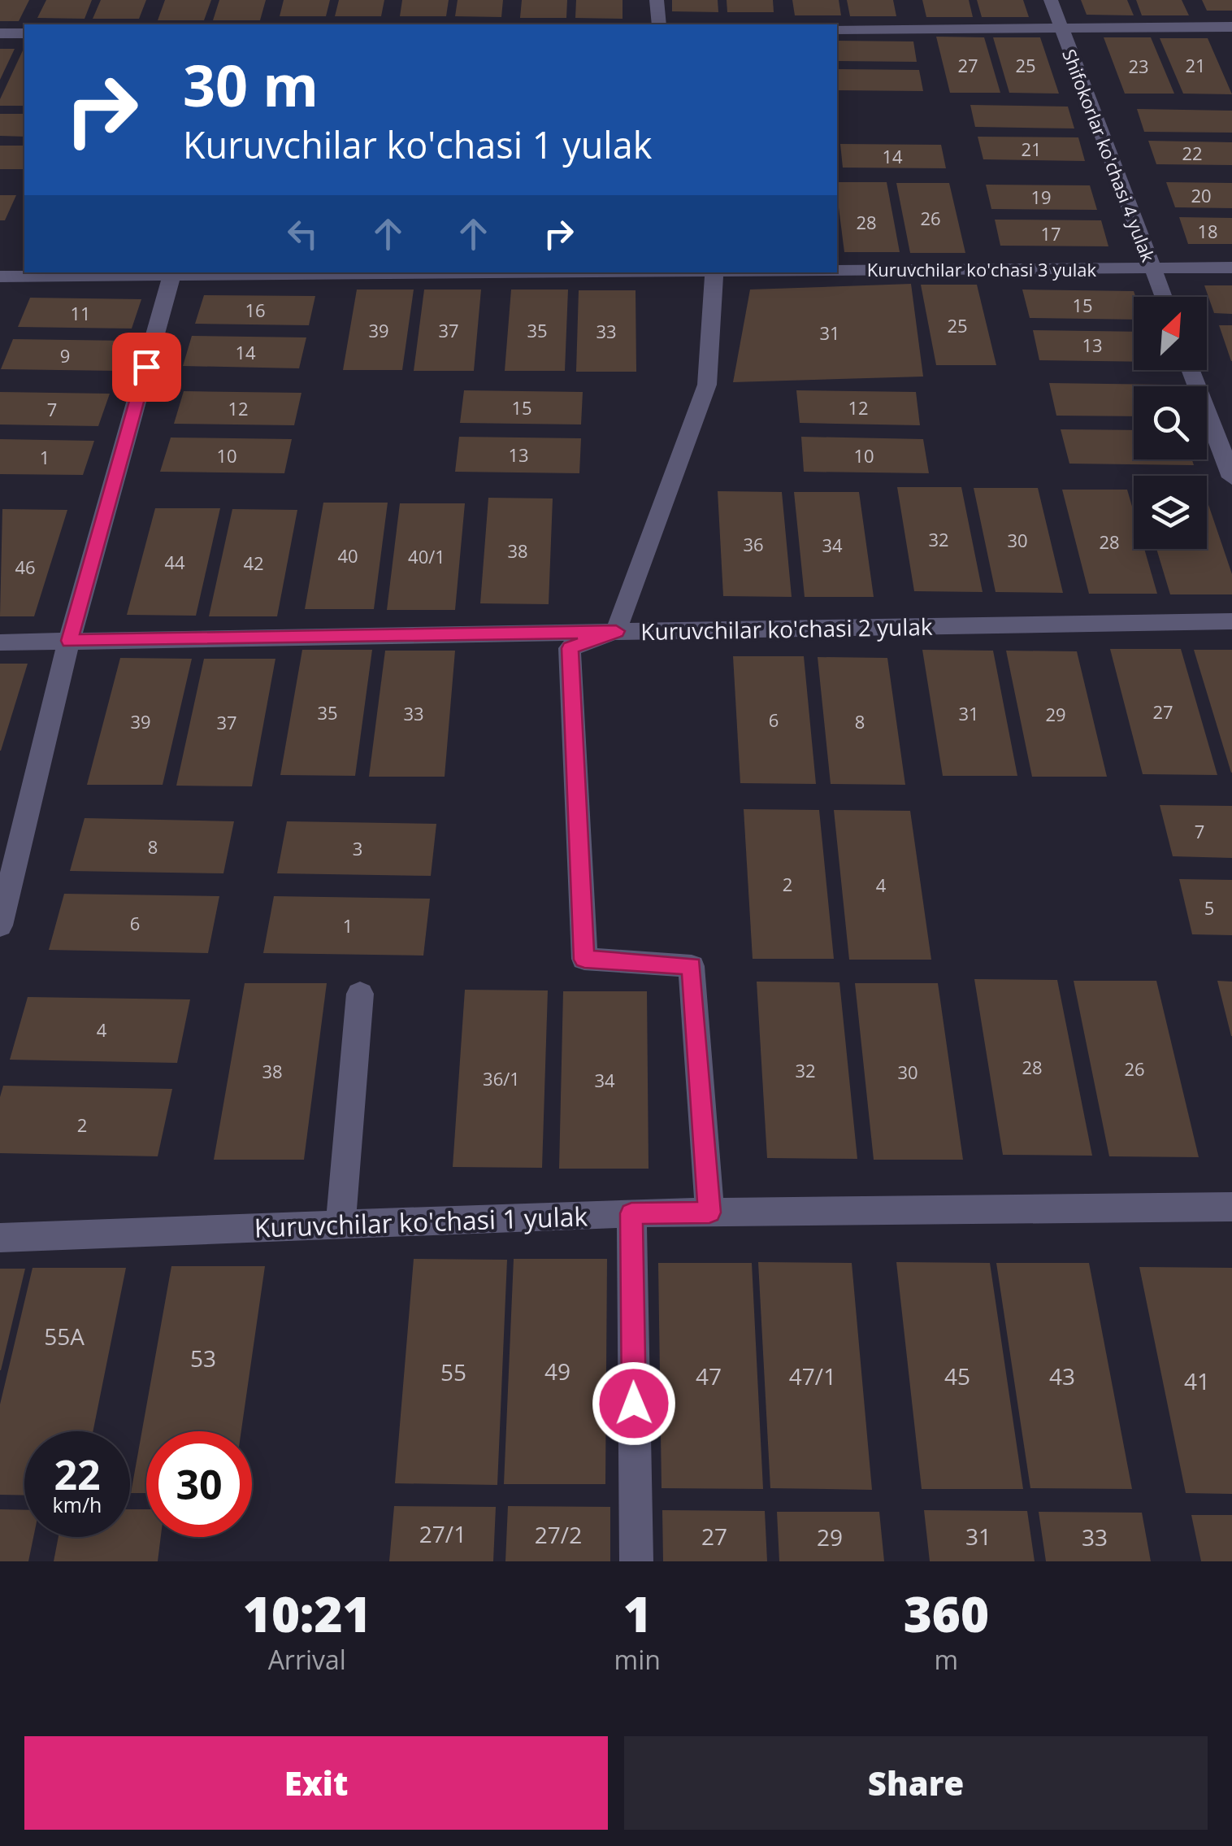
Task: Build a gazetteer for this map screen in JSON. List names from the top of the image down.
{
  "streets": {
    "street": [
      "Shifokorlar ko'chasi 4 yulak",
      "Kuruvchilar ko'chasi 3 yulak",
      "Kuruvchilar ko'chasi 2 yulak",
      "Kuruvchilar ko'chasi 1 yulak"
    ]
  },
  "crossings": [
    ["Shifokorlar ko'chasi 4 yulak", "Kuruvchilar ko'chasi 3 yulak"]
  ],
  "house_numbers": [
    "27",
    "25",
    "21",
    "23",
    "21",
    "22",
    "14",
    "20",
    "19",
    "26",
    "28",
    "18",
    "17",
    "15",
    "16",
    "11",
    "25",
    "39",
    "37",
    "35",
    "33",
    "31",
    "13",
    "14",
    "9",
    "15",
    "12",
    "12",
    "7",
    "13",
    "10",
    "10",
    "1",
    "32",
    "30",
    "28",
    "36",
    "34",
    "38",
    "40",
    "40/1",
    "44",
    "42",
    "46",
    "27",
    "35",
    "33",
    "31",
    "29",
    "6",
    "39",
    "8",
    "37",
    "7",
    "8",
    "3",
    "2",
    "4",
    "5",
    "6",
    "1",
    "4",
    "28",
    "26",
    "32",
    "38",
    "30",
    "36/1",
    "34",
    "2",
    "55A",
    "53",
    "49",
    "55",
    "47",
    "47/1",
    "45",
    "43",
    "41",
    "27/1",
    "27/2",
    "27",
    "31",
    "29",
    "33"
  ],
  "north": "top right",
  "page": {
    "turn": ["30 m", "Kuruvchilar ko'chasi 1 yulak"],
    "speed": "22 km/h",
    "limit": "30",
    "eta": [
      "10:21",
      "Arrival",
      "1",
      "min",
      "360",
      "m"
    ],
    "buttons": ["Exit", "Share"]
  }
}
